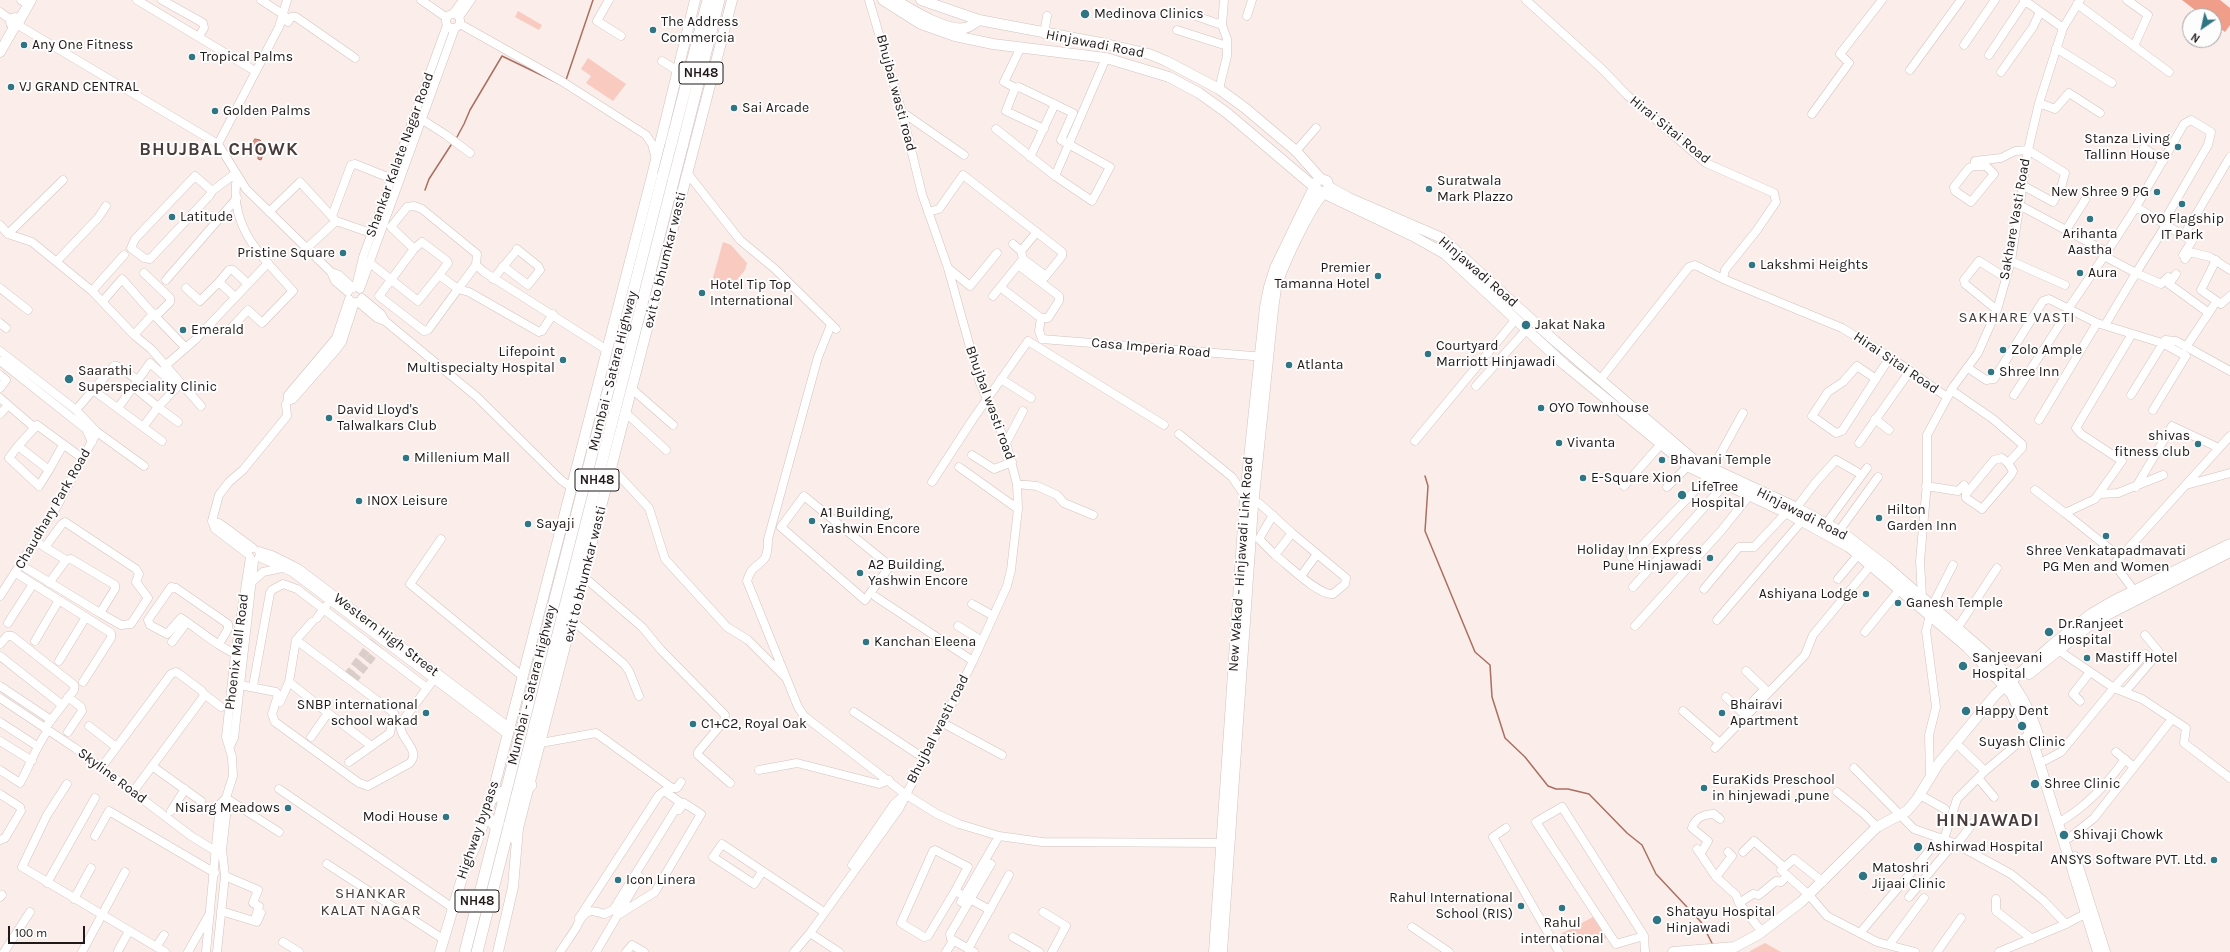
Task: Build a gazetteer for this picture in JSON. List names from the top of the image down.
{
  "streets": {
    "highway": ["NH48", "Mumbai - Satara Highway"],
    "main road": [
      "Hinjawadi Road",
      "exit to bhumkar wasti",
      "New Wakad - Hinjawadi Link Road",
      "Highway bypass"
    ],
    "street": [
      "Bhujbal wasti road",
      "Hirai Sitai Road",
      "Shankar Kalate Nagar Road",
      "Sakhare Vasti Road",
      "Casa Imperia Road",
      "Chaudhary Park Road",
      "Western High Street",
      "Phoenix Mall Road",
      "Skyline Road"
    ]
  },
  "crossings": [
    ["Hinjawadi Road", "Sakhare Vasti Road"],
    ["Hinjawadi Road", "New Wakad - Hinjawadi Link Road"],
    ["Hirai Sitai Road", "Sakhare Vasti Road"],
    ["Shankar Kalate Nagar Road", "Western High Street"],
    ["Shankar Kalate Nagar Road", "Phoenix Mall Road"],
    ["Casa Imperia Road", "New Wakad - Hinjawadi Link Road"],
    ["Mumbai - Satara Highway", "Highway bypass"],
    ["Western High Street", "Phoenix Mall Road"],
    ["Western High Street", "Highway bypass"]
  ],
  "districts": [
    "BHUJBAL CHOWK",
    "SAKHARE VASTI",
    "HINJAWADI",
    "SHANKAR KALAT NAGAR"
  ],
  "places": [
    "Medinova Clinics",
    "The Address Commercia",
    "Any One Fitness",
    "Tropical Palms",
    "VJ GRAND CENTRAL",
    "Sai Arcade",
    "Golden Palms",
    "Stanza Living Tallinn House",
    "Suratwala Mark Plazzo",
    "New Shree 9 PG",
    "OYO Flagship IT Park",
    "Latitude",
    "Arihanta Aastha",
    "Pristine Square",
    "Lakshmi Heights",
    "Aura",
    "Premier Tamanna Hotel",
    "Hotel Tip Top International",
    "Jakat Naka",
    "Emerald",
    "Zolo Ample",
    "Courtyard Marriott Hinjawadi",
    "Lifepoint Multispecialty Hospital",
    "Atlanta",
    "Shree Inn",
    "Saarathi Superspeciality Clinic",
    "OYO Townhouse",
    "David Lloyd's Talwalkars Club",
    "Vivanta",
    "shivas fitness club",
    "Millenium Mall",
    "Bhavani Temple",
    "E-Square Xion",
    "LifeTree Hospital",
    "INOX Leisure",
    "Hilton Garden Inn",
    "A1 Building, Yashwin Encore",
    "Sayaji",
    "Shree Venkatapadmavati PG Men and Women",
    "Holiday Inn Express Pune Hinjawadi",
    "A2 Building, Yashwin Encore",
    "Ashiyana Lodge",
    "Ganesh Temple",
    "Dr.Ranjeet Hospital",
    "Kanchan Eleena",
    "Mastiff Hotel",
    "Sanjeevani Hospital",
    "Happy Dent",
    "SNBP international school wakad",
    "Bhairavi Apartment",
    "C1+C2, Royal Oak",
    "Suyash Clinic",
    "Shree Clinic",
    "EuraKids Preschool in hinjewadi ,pune",
    "Nisarg Meadows",
    "Modi House",
    "Shivaji Chowk",
    "Ashirwad Hospital",
    "ANSYS Software PVT. Ltd.",
    "Matoshri Jijaai Clinic",
    "Icon Linera",
    "Rahul International School (RIS)",
    "Rahul international",
    "Shatayu Hospital Hinjawadi"
  ],
  "scale_bar": "100 m",
  "north": "bottom left"
}
